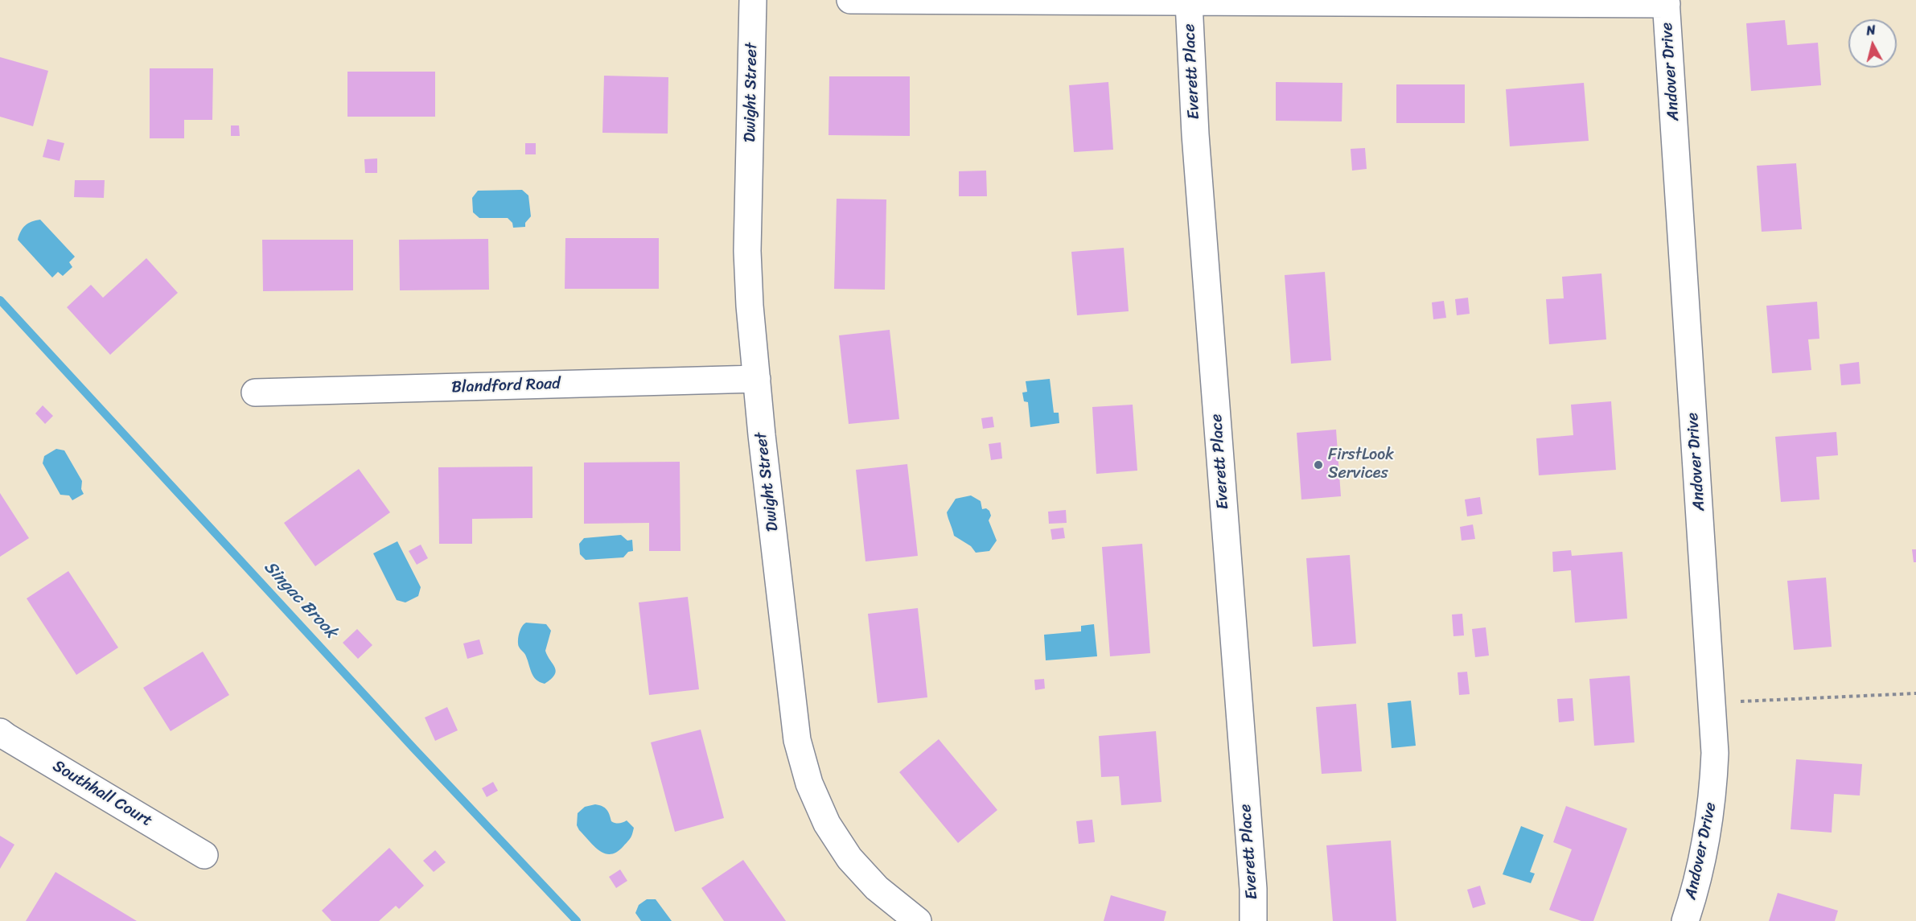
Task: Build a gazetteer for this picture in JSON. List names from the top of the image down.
{
  "streets": {
    "street": [
      "Everett Place",
      "Andover Drive",
      "Dwight Street",
      "Blandford Road",
      "Southhall Court"
    ]
  },
  "crossings": [
    ["Dwight Street", "Blandford Road"]
  ],
  "water": ["Singac Brook"],
  "places": ["FirstLook Services"],
  "north": "top"
}
